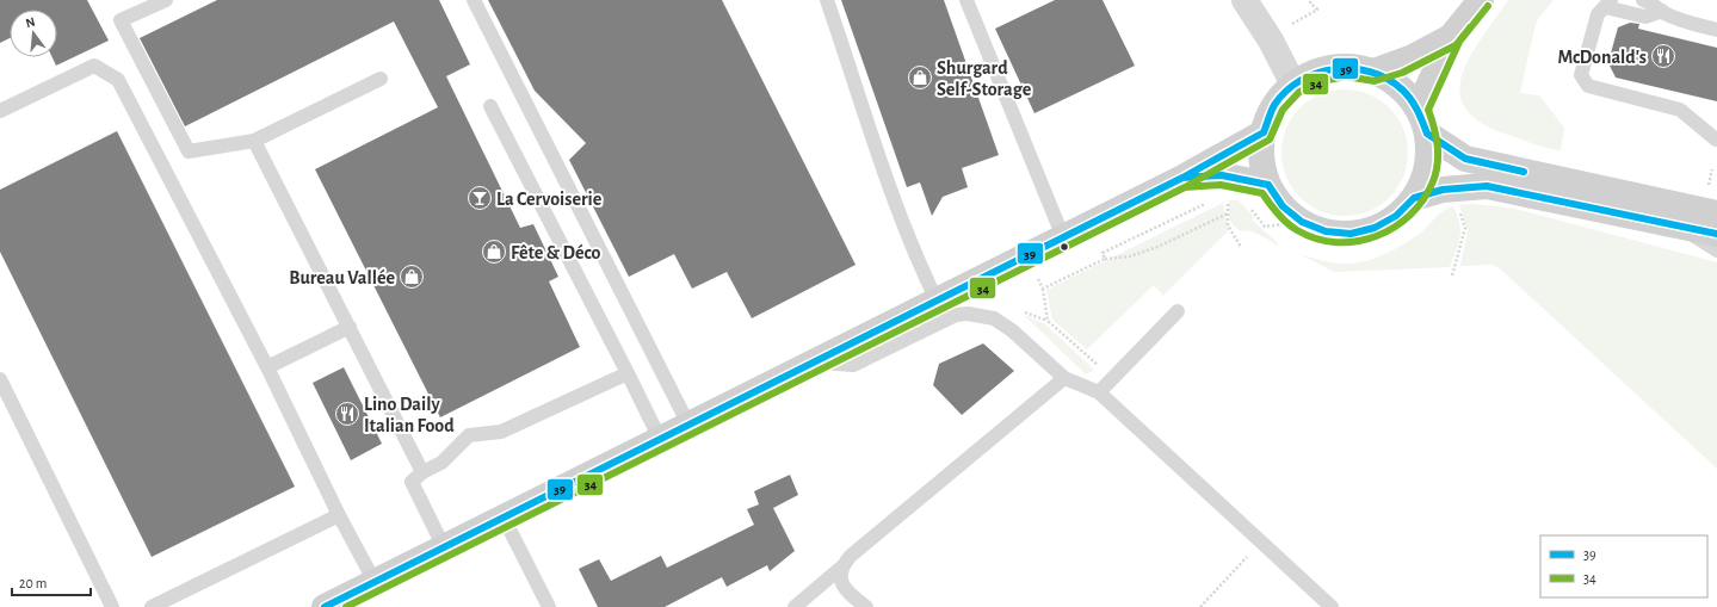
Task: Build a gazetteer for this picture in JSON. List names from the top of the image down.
{
  "places": {
    "restaurant": ["McDonald's", "Lino Daily Italian Food"],
    "shop": ["Shurgard Self-Storage", "Fête & Déco", "Bureau Vallée"],
    "bar": ["La Cervoiserie"]
  },
  "lines": ["transit line 34", "transit line 39"],
  "legend": ["39", "34"],
  "scale_bar": "20 m",
  "north": "top"
}
